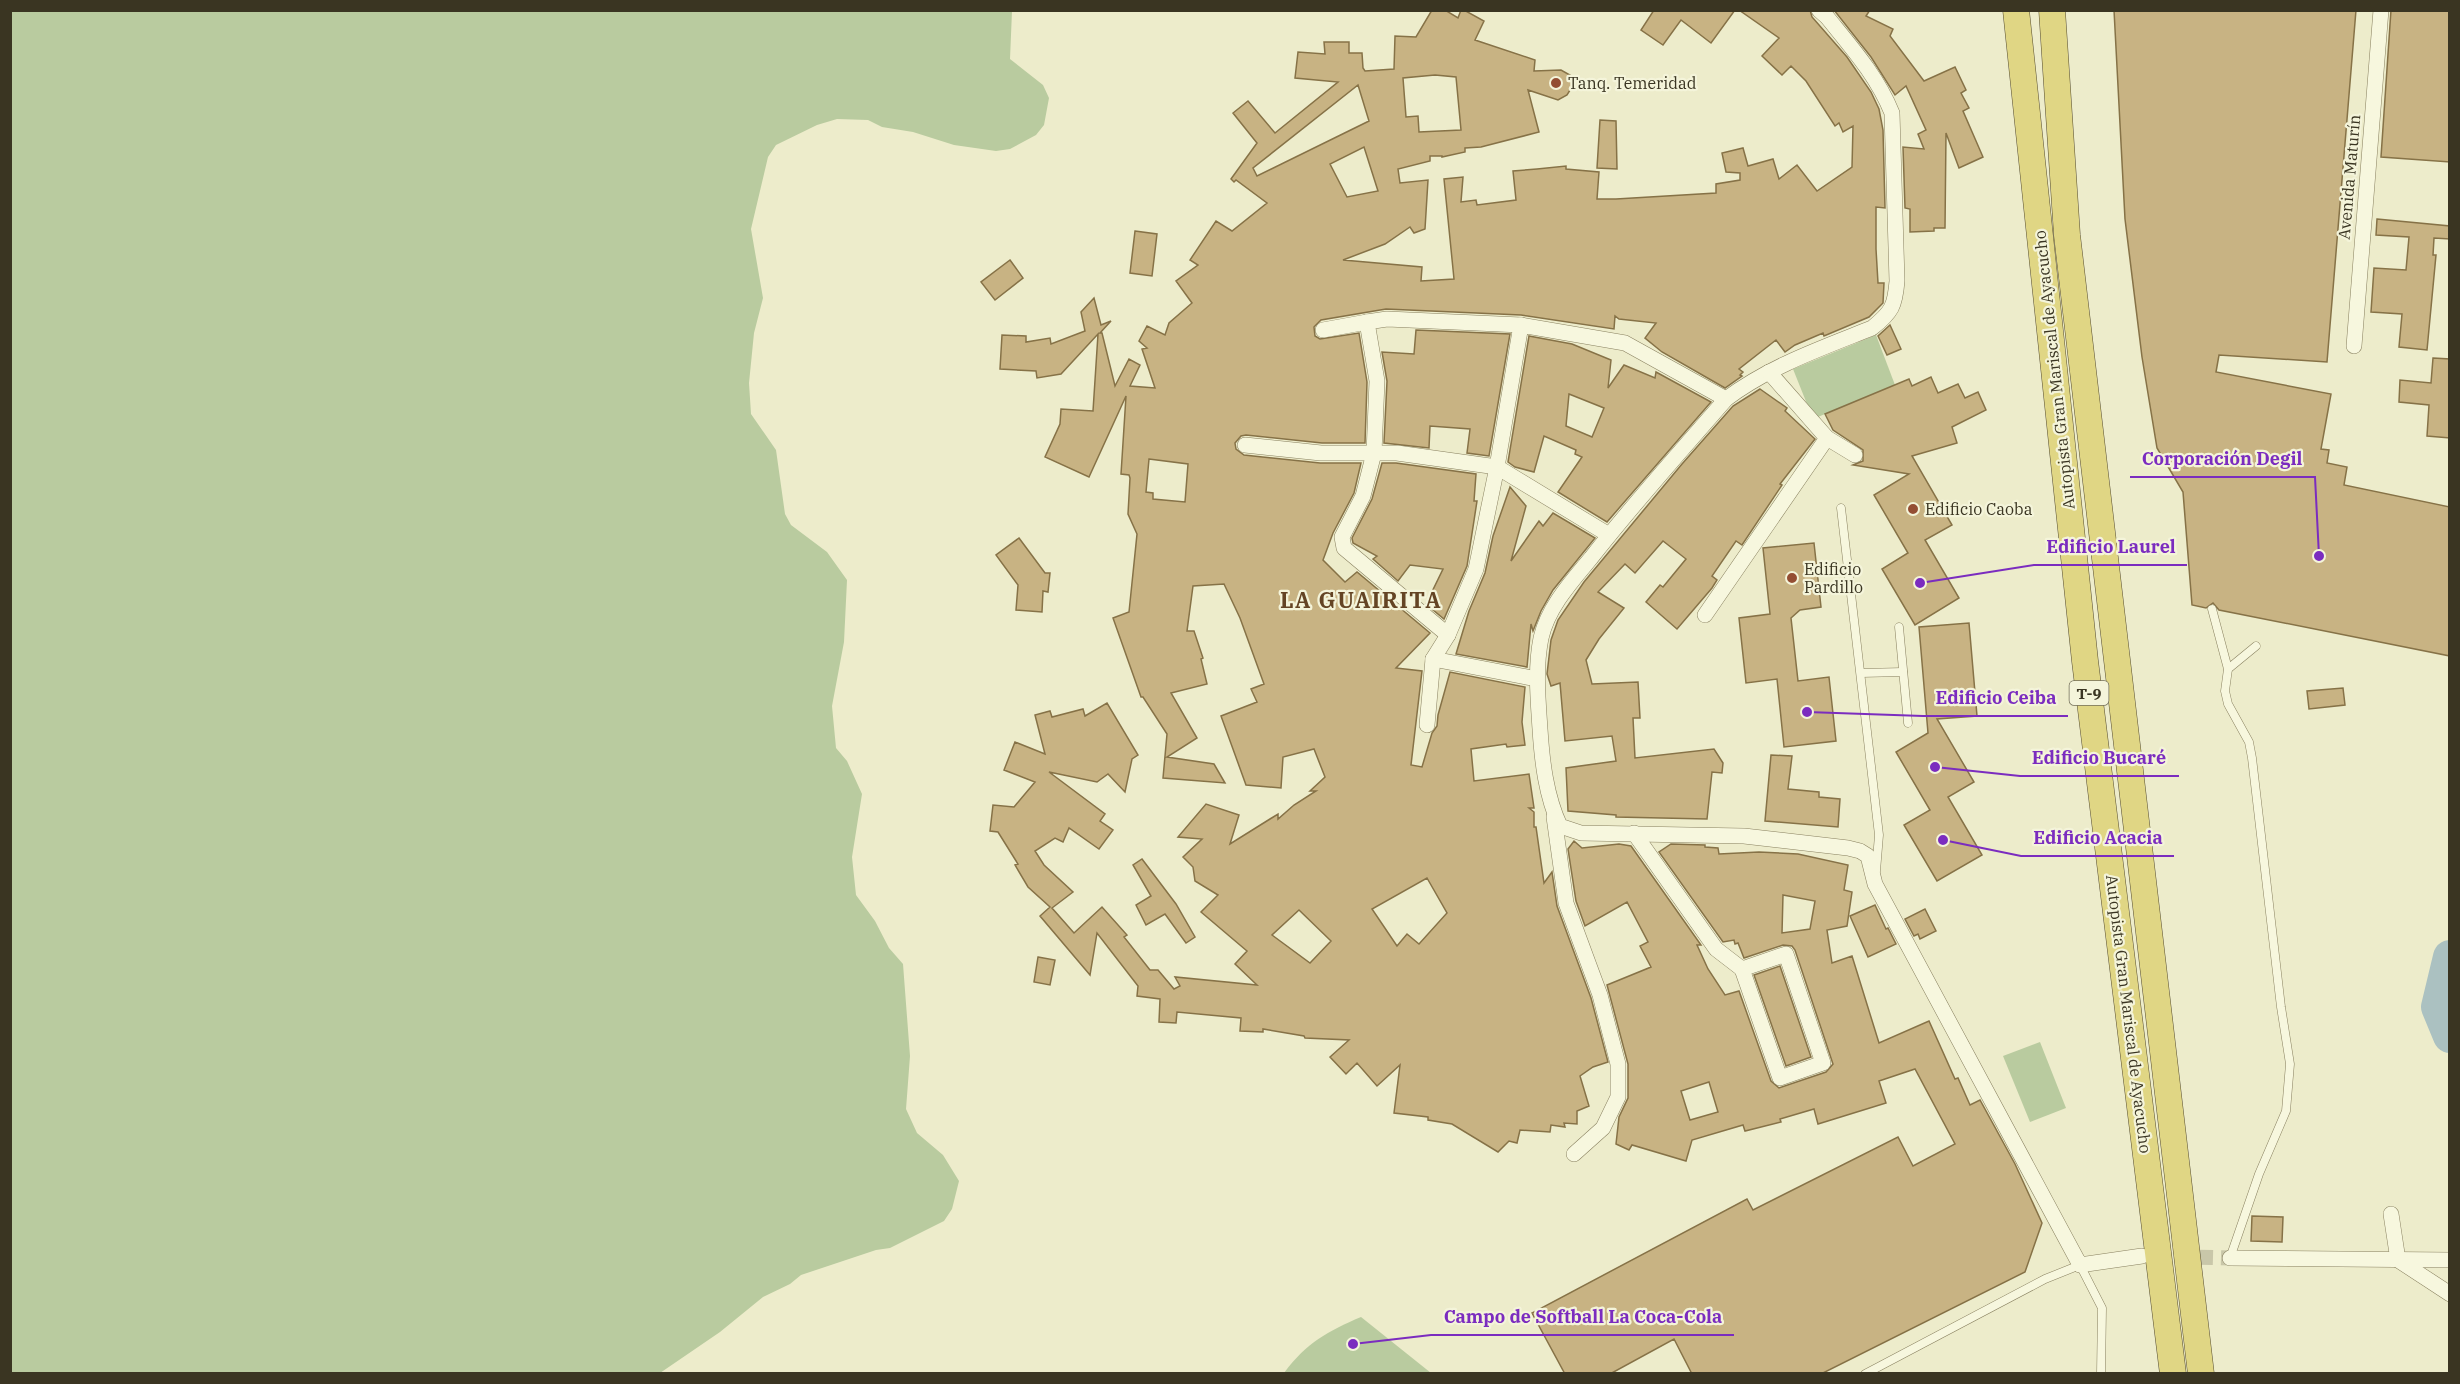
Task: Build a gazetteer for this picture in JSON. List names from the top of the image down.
{
  "streets": {
    "highway": ["Autopista Gran Mariscal de Ayacucho", "T-9"],
    "street": ["Avenida Maturín"]
  },
  "districts": ["LA GUAIRITA"],
  "places": [
    "Tanq. Temeridad",
    "Edificio Caoba",
    "Corporación Degil",
    "Edificio Pardillo",
    "Edificio Laurel",
    "Edificio Ceiba",
    "Edificio Bucaré",
    "Edificio Acacia",
    "Campo de Softball La Coca-Cola"
  ]
}
